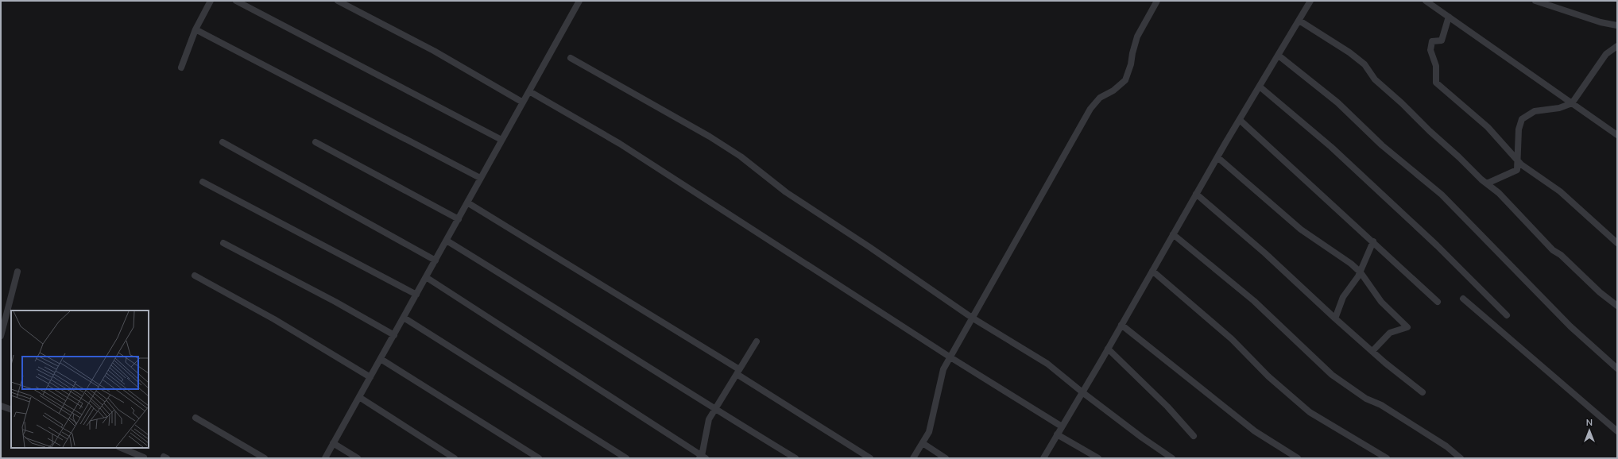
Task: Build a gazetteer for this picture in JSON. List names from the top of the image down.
{
  "north": "top"
}
